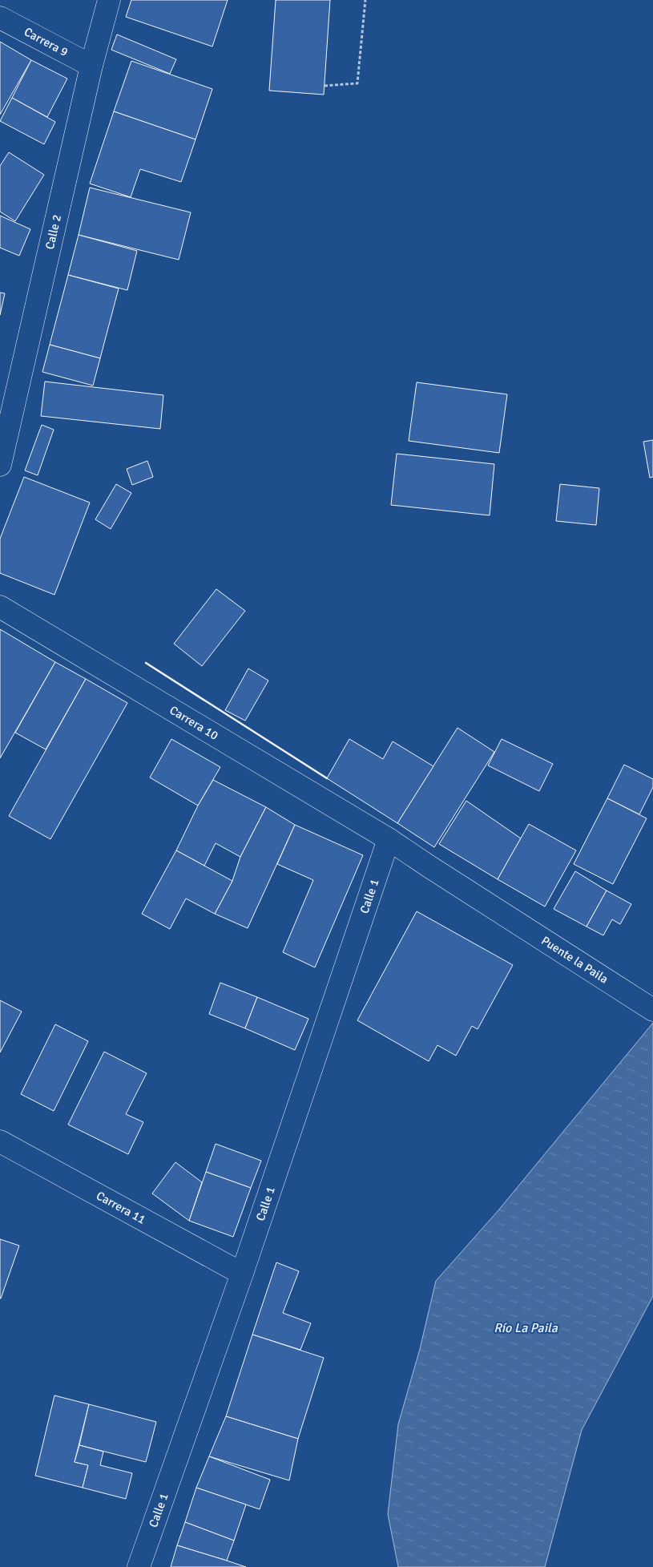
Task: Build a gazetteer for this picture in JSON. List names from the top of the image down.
{
  "streets": {
    "street": [
      "Carrera 9",
      "Calle 2",
      "Carrera 10",
      "Calle 1",
      "Puente la Paila",
      "Carrera 11"
    ]
  },
  "crossings": [
    ["Carrera 9", "Calle 2"],
    ["Carrera 10", "Calle 1"],
    ["Carrera 10", "Puente la Paila"],
    ["Calle 1", "Carrera 11"]
  ],
  "water": ["Río La Paila"]
}
